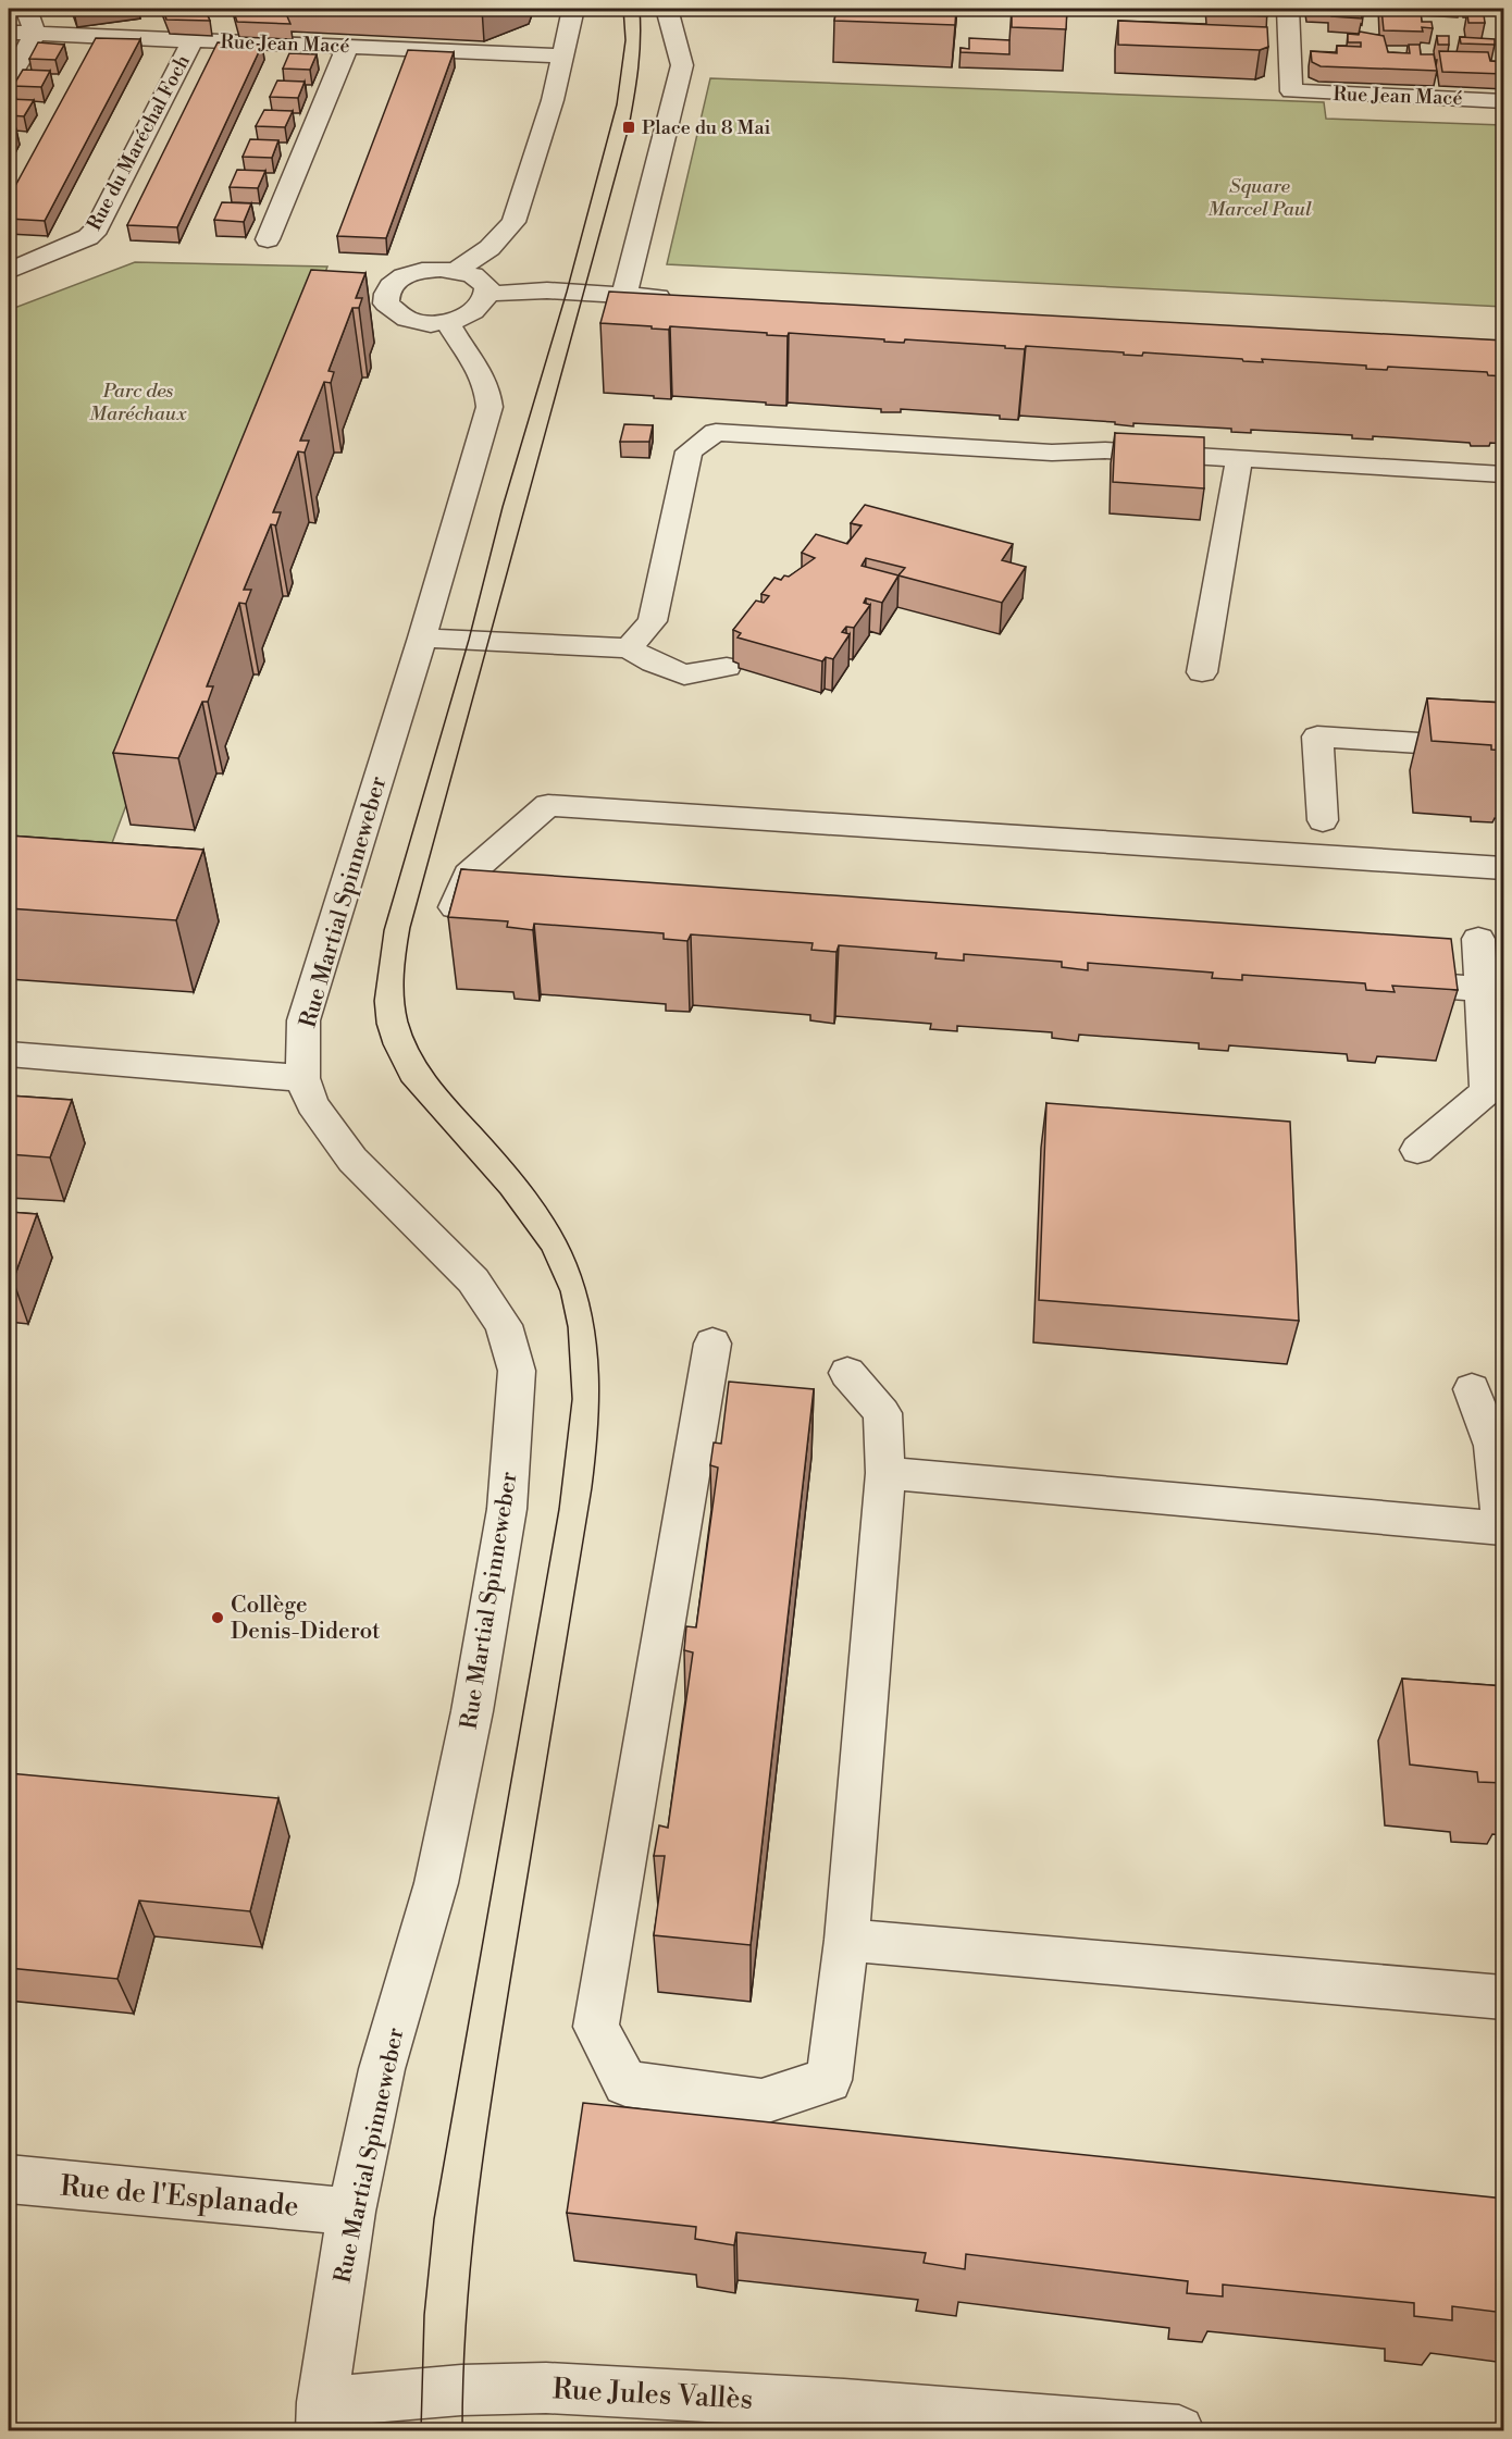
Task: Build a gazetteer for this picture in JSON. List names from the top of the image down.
{
  "streets": {
    "street": [
      "Rue Jean Macé",
      "Rue du Maréchal Foch",
      "Rue Martial Spinneweber",
      "Rue de l'Esplanade",
      "Rue Jules Vallès"
    ]
  },
  "crossings": [
    ["Rue Jean Macé", "Rue du Maréchal Foch"],
    ["Rue Martial Spinneweber", "Rue de l'Esplanade"],
    ["Rue Martial Spinneweber", "Rue Jules Vallès"]
  ],
  "parks": ["Square Marcel Paul", "Parc des Maréchaux"],
  "places": {
    "transit": ["Place du 8 Mai"],
    "other": ["Collège Denis-Diderot"]
  }
}
